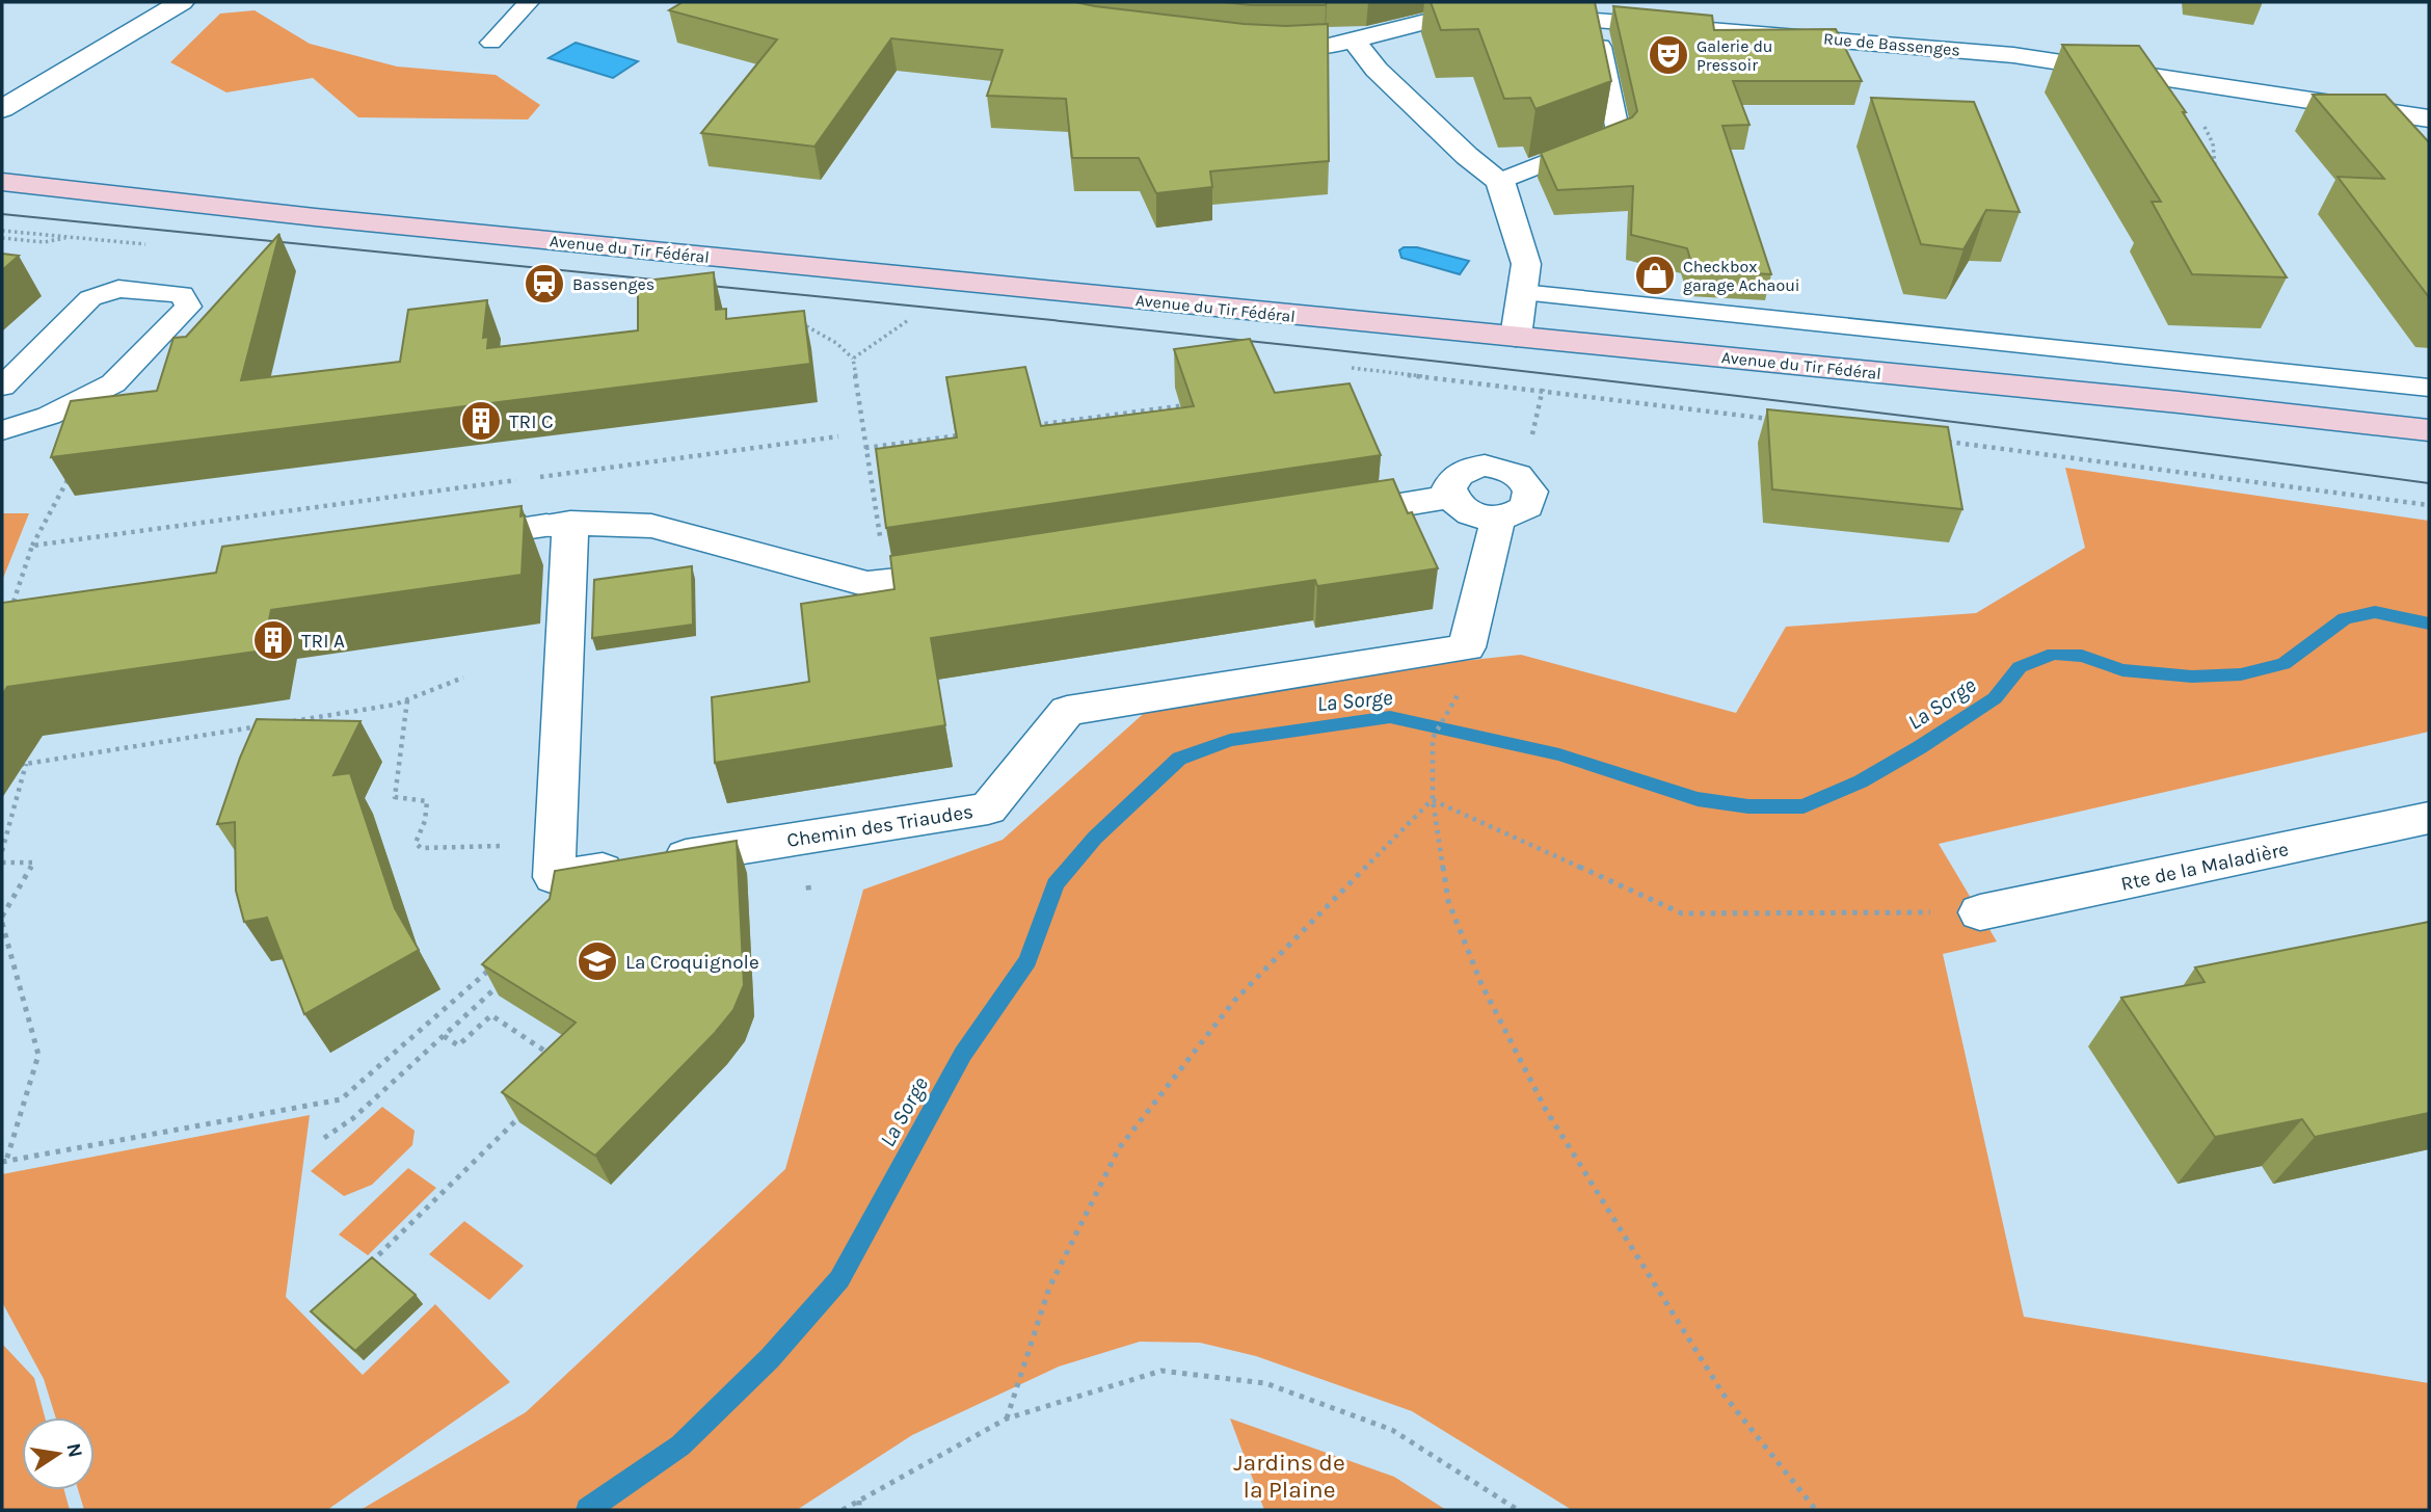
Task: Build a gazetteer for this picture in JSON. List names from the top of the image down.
{
  "streets": {
    "main road": ["Avenue du Tir Fédéral"],
    "street": ["Rue de Bassenges", "Chemin des Triaudes", "Rte de la Maladière"]
  },
  "water": ["La Sorge"],
  "parks": ["Jardins de la Plaine"],
  "places": {
    "theatre": ["Galerie du Pressoir"],
    "shop": ["Checkbox garage Achaoui"],
    "station": ["Bassenges"],
    "building": ["TRI C", "TRI A"],
    "school or university": ["La Croquignole"]
  },
  "north": "right"
}
